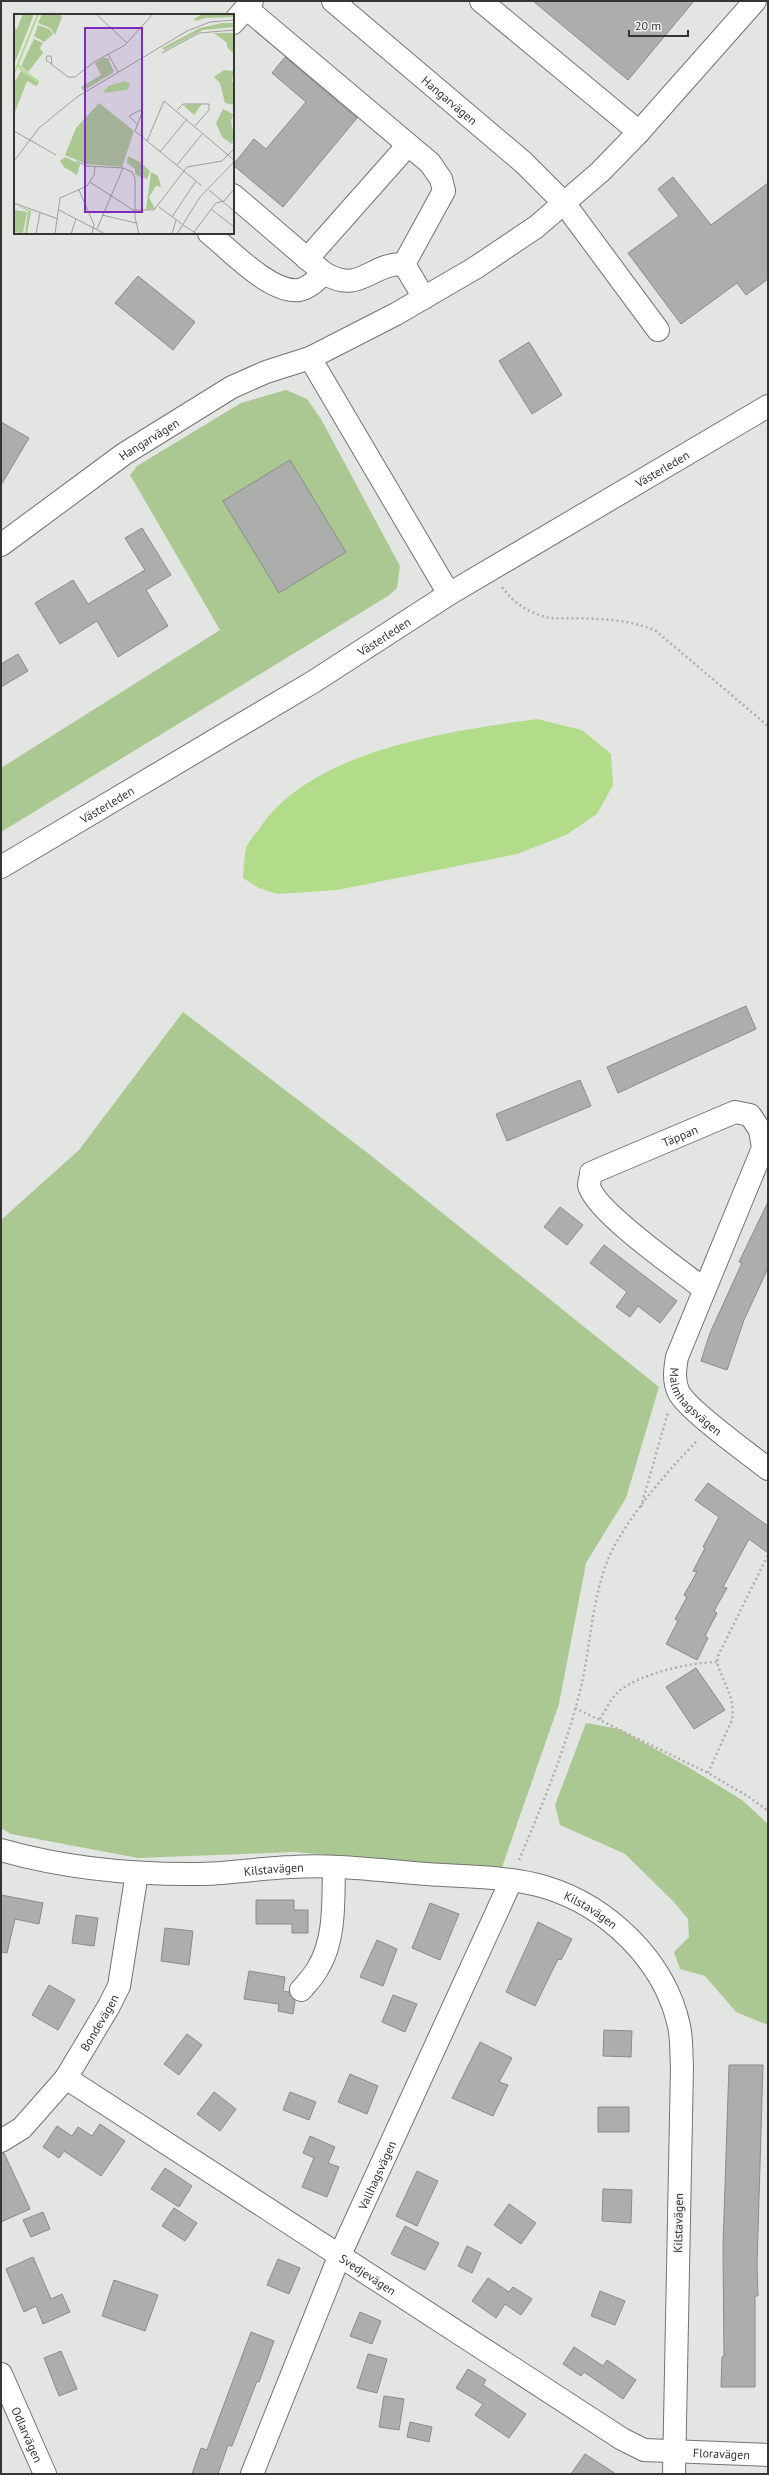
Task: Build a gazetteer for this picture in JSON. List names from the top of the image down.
{
  "streets": {
    "street": [
      "Hangarvägen",
      "Västerleden",
      "Täppan",
      "Malmhagsvägen",
      "Kilstavägen",
      "Bondevägen",
      "Vallhagsvägen",
      "Svedjevägen",
      "Odlarvägen",
      "Floravägen"
    ]
  },
  "crossings": [
    ["Täppan", "Malmhagsvägen"],
    ["Kilstavägen", "Bondevägen"],
    ["Kilstavägen", "Vallhagsvägen"],
    ["Kilstavägen", "Svedjevägen"],
    ["Kilstavägen", "Floravägen"],
    ["Bondevägen", "Svedjevägen"],
    ["Vallhagsvägen", "Svedjevägen"],
    ["Svedjevägen", "Floravägen"]
  ],
  "scale_bar": "20 m"
}
